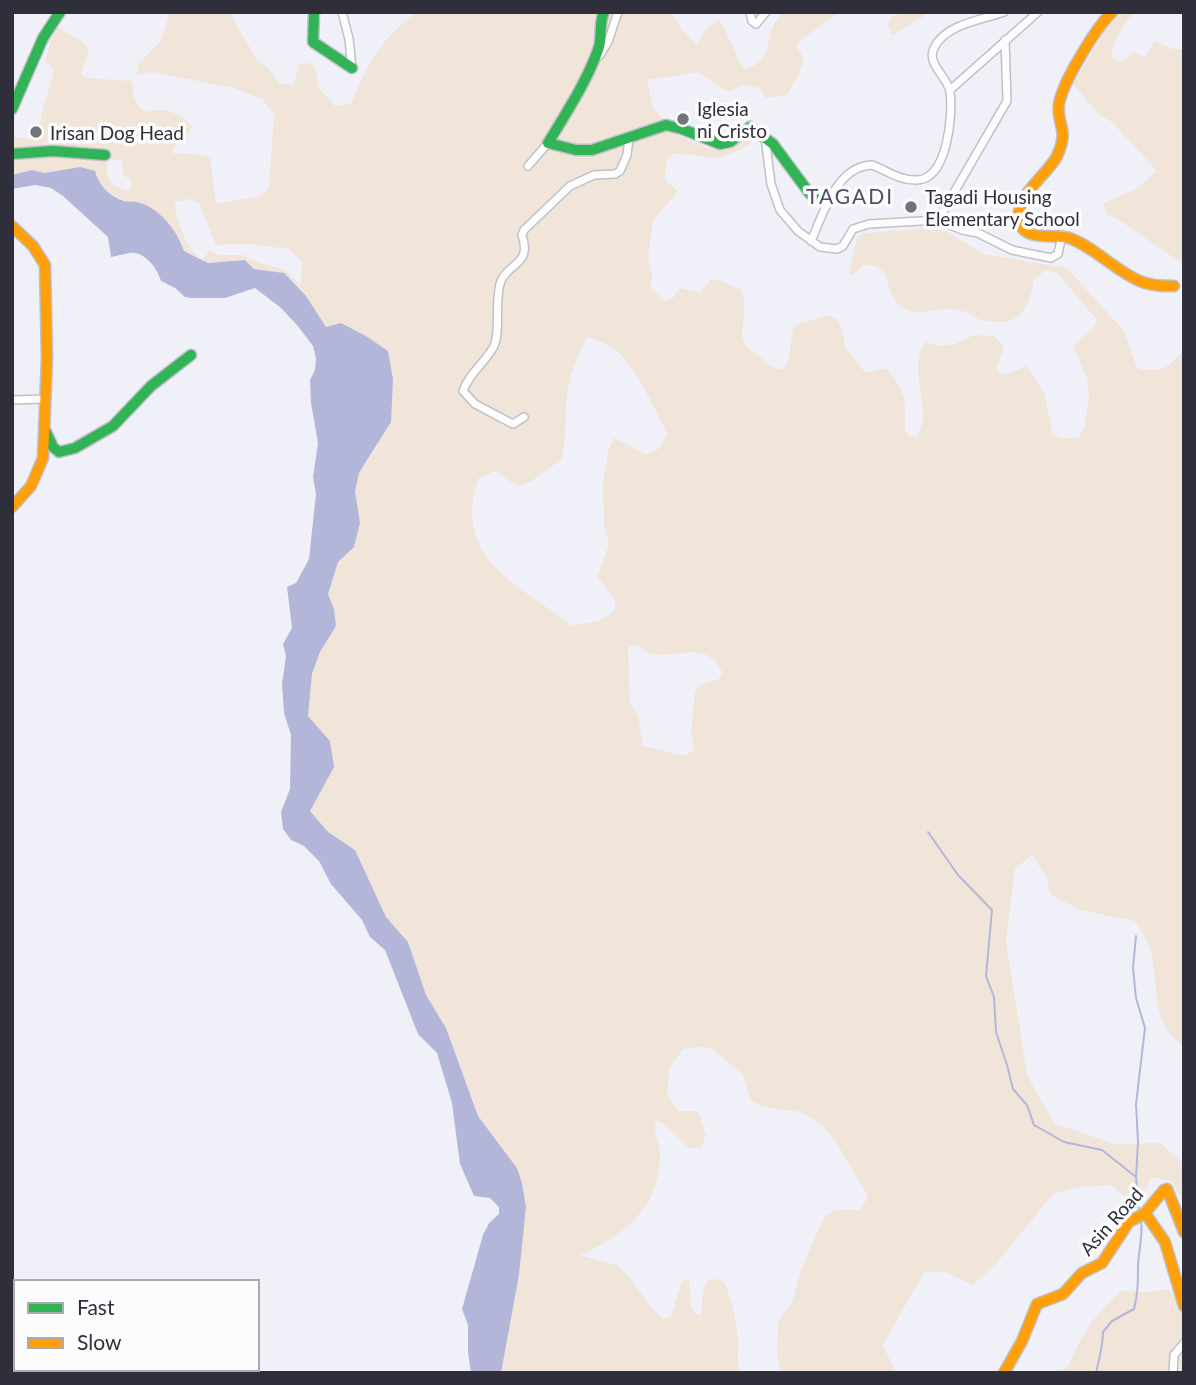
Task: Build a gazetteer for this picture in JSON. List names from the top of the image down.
{
  "streets": {
    "main road": ["Asin Road"]
  },
  "districts": ["TAGADI"],
  "places": ["Iglesia ni Cristo", "Irisan Dog Head", "Tagadi Housing Elementary School"],
  "legend": ["Fast", "Slow"]
}
